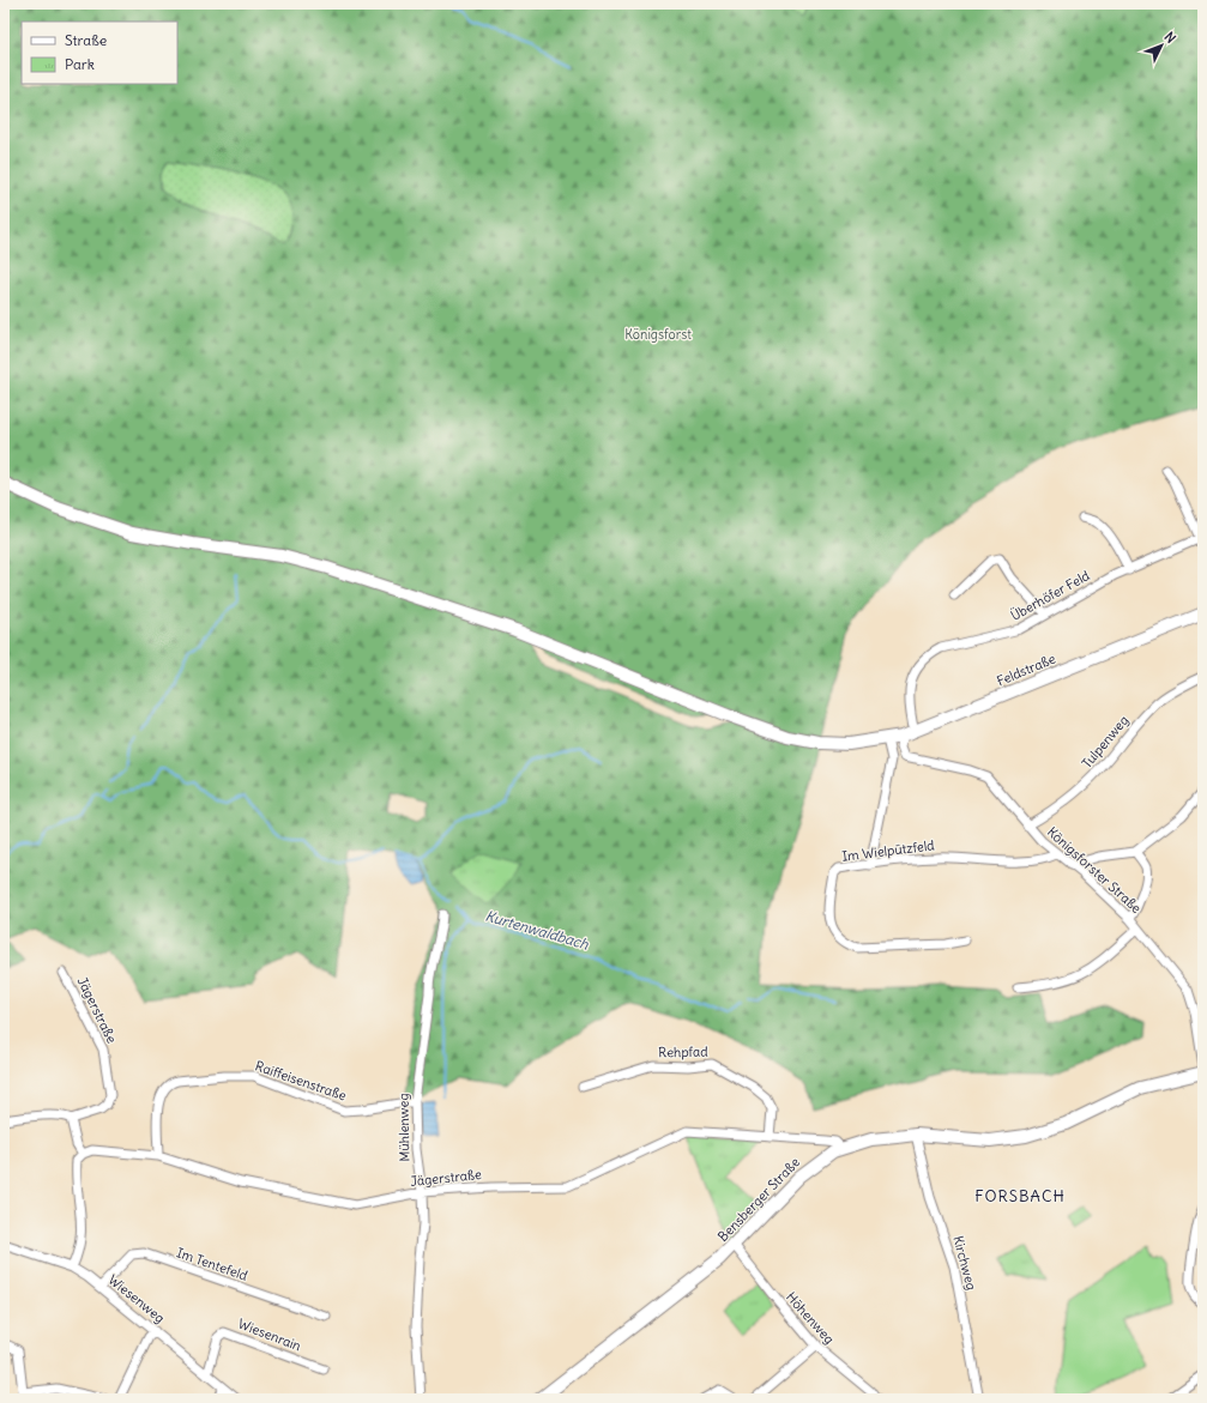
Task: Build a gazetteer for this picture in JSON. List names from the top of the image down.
{
  "streets": {
    "main road": ["Feldstraße", "Bensberger Straße"],
    "street": [
      "Überhöfer Feld",
      "Tulpenweg",
      "Im Wielpützfeld",
      "Königsforster Straße",
      "Jägerstraße",
      "Rehpfad",
      "Raiffeisenstraße",
      "Mühlenweg",
      "Kirchweg",
      "Im Tentefeld",
      "Wiesenweg",
      "Höhenweg",
      "Wiesenrain"
    ]
  },
  "crossings": [
    ["Überhöfer Feld", "Feldstraße"],
    ["Tulpenweg", "Königsforster Straße"],
    ["Im Wielpützfeld", "Königsforster Straße"],
    ["Jägerstraße", "Rehpfad"],
    ["Jägerstraße", "Raiffeisenstraße"],
    ["Jägerstraße", "Mühlenweg"],
    ["Jägerstraße", "Bensberger Straße"],
    ["Raiffeisenstraße", "Mühlenweg"],
    ["Bensberger Straße", "Kirchweg"],
    ["Bensberger Straße", "Höhenweg"],
    ["Im Tentefeld", "Wiesenweg"],
    ["Wiesenweg", "Wiesenrain"]
  ],
  "districts": ["FORSBACH"],
  "water": ["Kurtenwaldbach"],
  "parks": ["Königsforst"],
  "legend": ["Straße", "Park"],
  "north": "top right"
}
